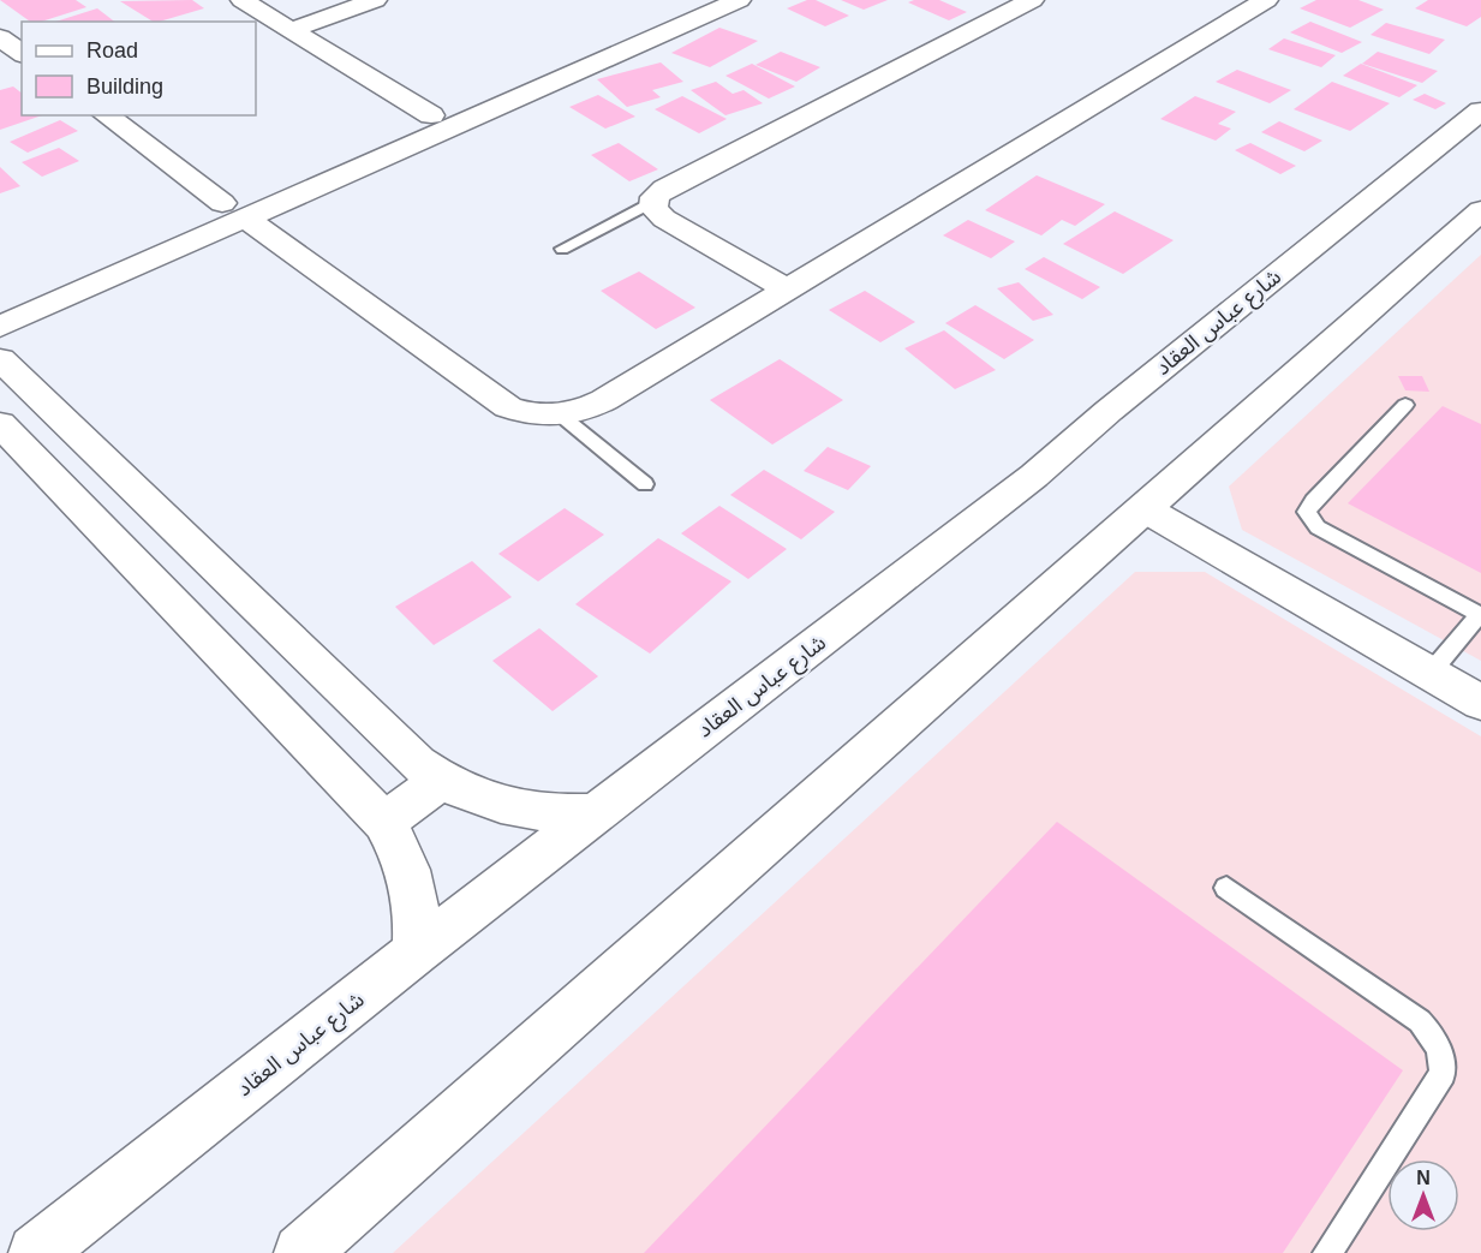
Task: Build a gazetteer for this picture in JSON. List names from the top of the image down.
{
  "streets": {
    "street": ["شارع عباس العقاد"]
  },
  "legend": ["Road", "Building"],
  "north": "top"
}
